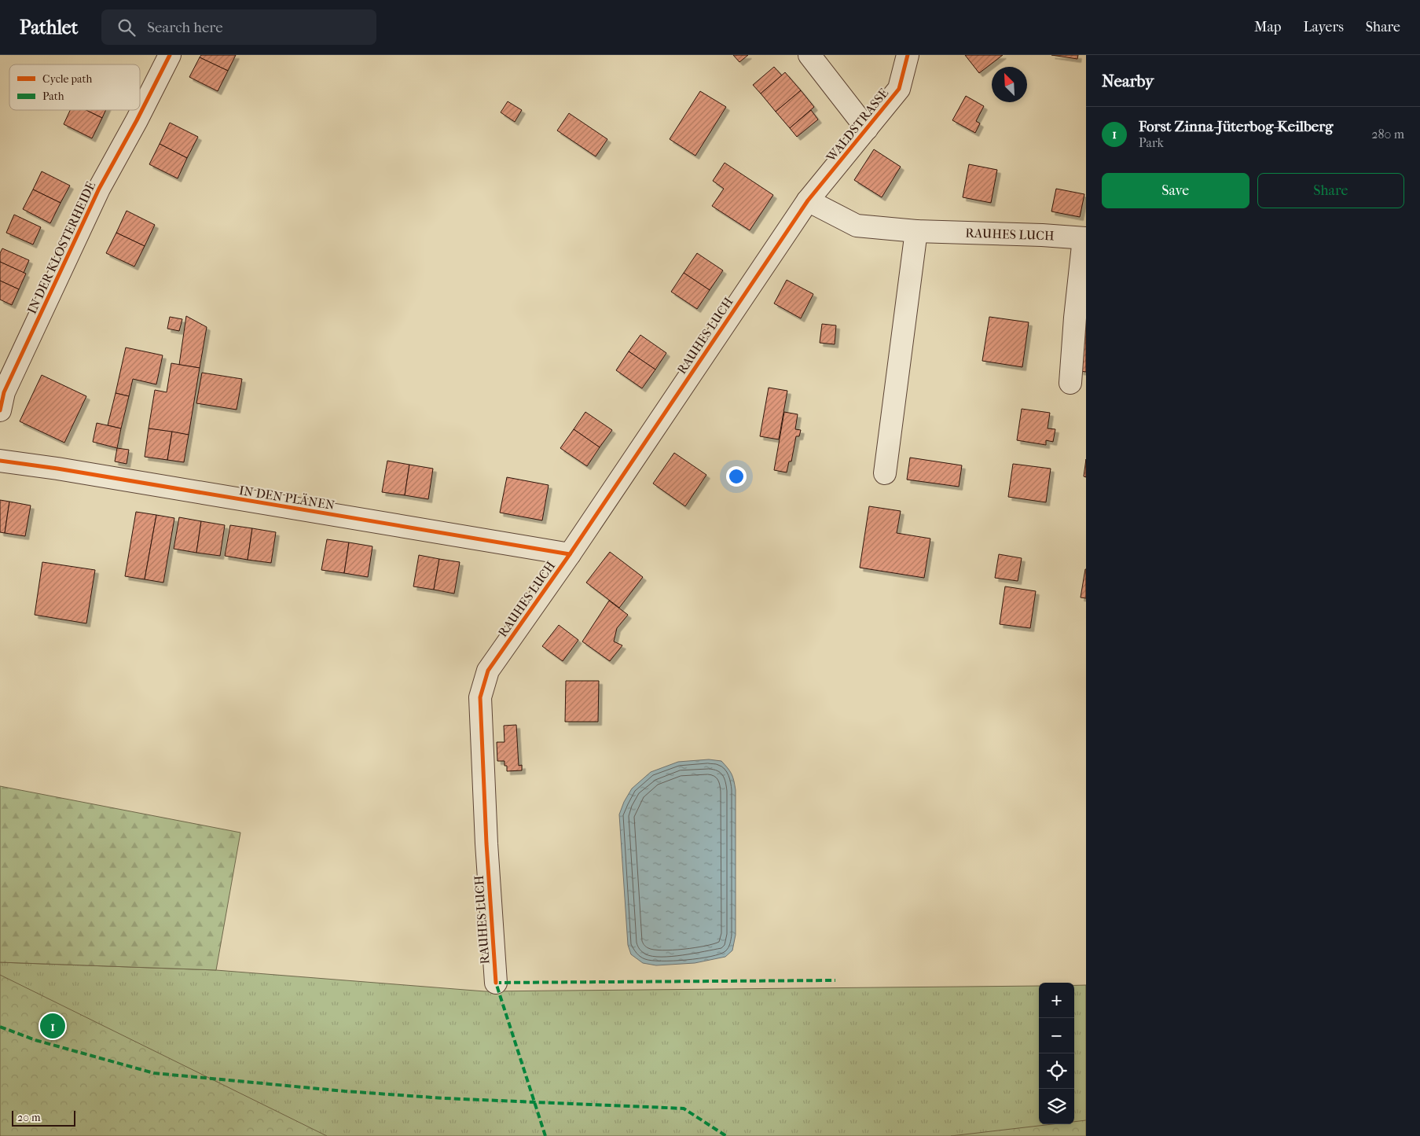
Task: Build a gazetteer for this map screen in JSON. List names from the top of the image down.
{
  "streets": {
    "street": [
      "WALDSTRASSE",
      "RAUHES LUCH",
      "IN DER KLOSTERHEIDE",
      "IN DEN PLÄNEN"
    ]
  },
  "crossings": [
    ["WALDSTRASSE", "RAUHES LUCH"],
    ["RAUHES LUCH", "IN DEN PLÄNEN"]
  ],
  "legend": ["Cycle path", "Path"],
  "scale_bar": "20 m",
  "north": "top left",
  "page": {
    "header": "Pathlet",
    "search": "Search here",
    "nav": ["Map", "Layers", "Share"],
    "heading": "Nearby",
    "list": [
      {
        "mark": "1",
        "name": "Forst Zinna-Jüterbog-Keilberg",
        "note": "Park",
        "value": "280 m"
      }
    ],
    "buttons": ["Save", "Share"],
    "map_buttons": ["+", "−"],
    "pins": "1",
    "scale": "20 m"
  }
}
